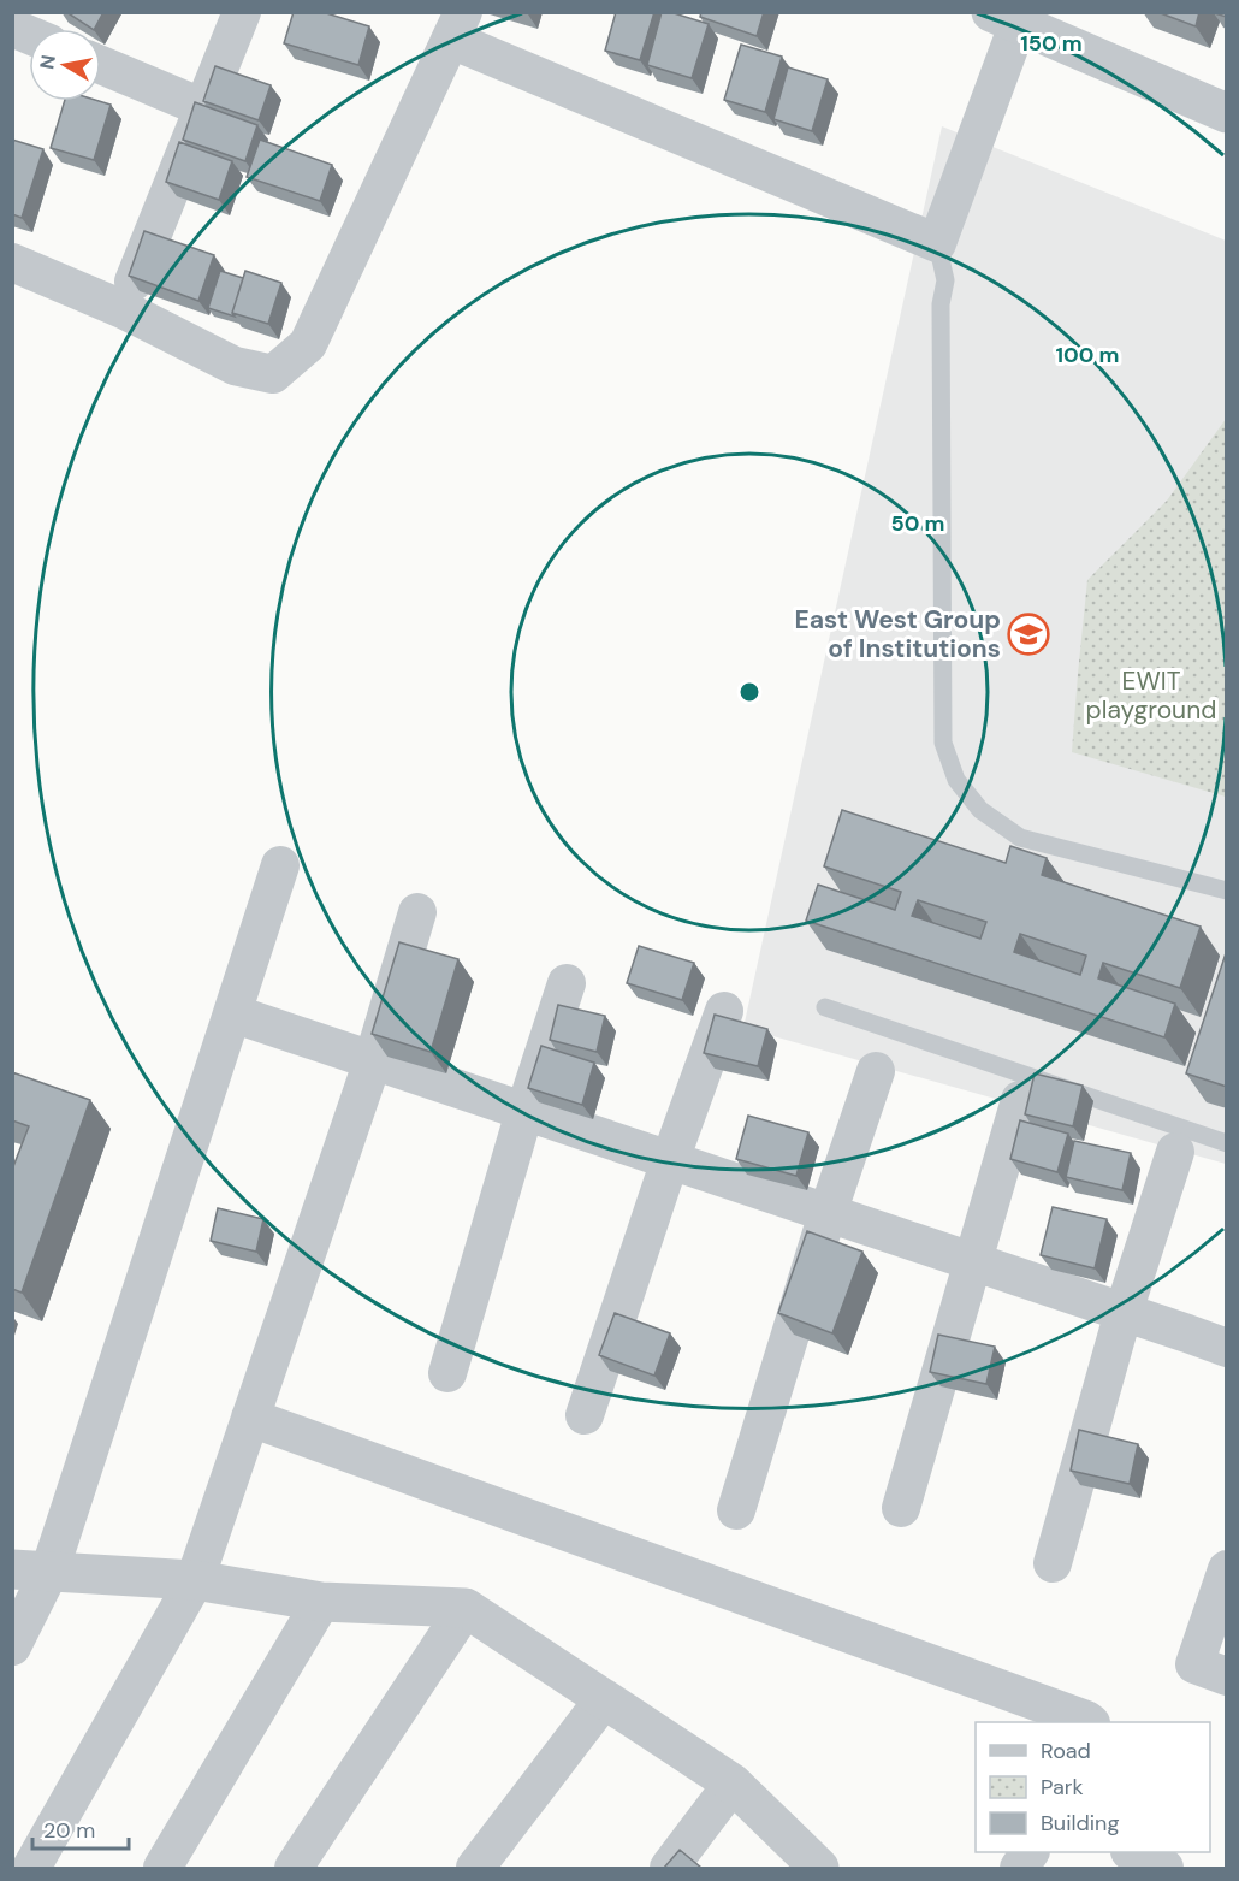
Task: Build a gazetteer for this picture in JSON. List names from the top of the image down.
{
  "parks": ["EWIT playground"],
  "places": {
    "school or university": ["East West Group of Institutions"]
  },
  "legend": ["Road", "Park", "Building"],
  "scale_bar": "20 m",
  "north": "left",
  "rings": ["150 m", "100 m", "50 m"]
}
